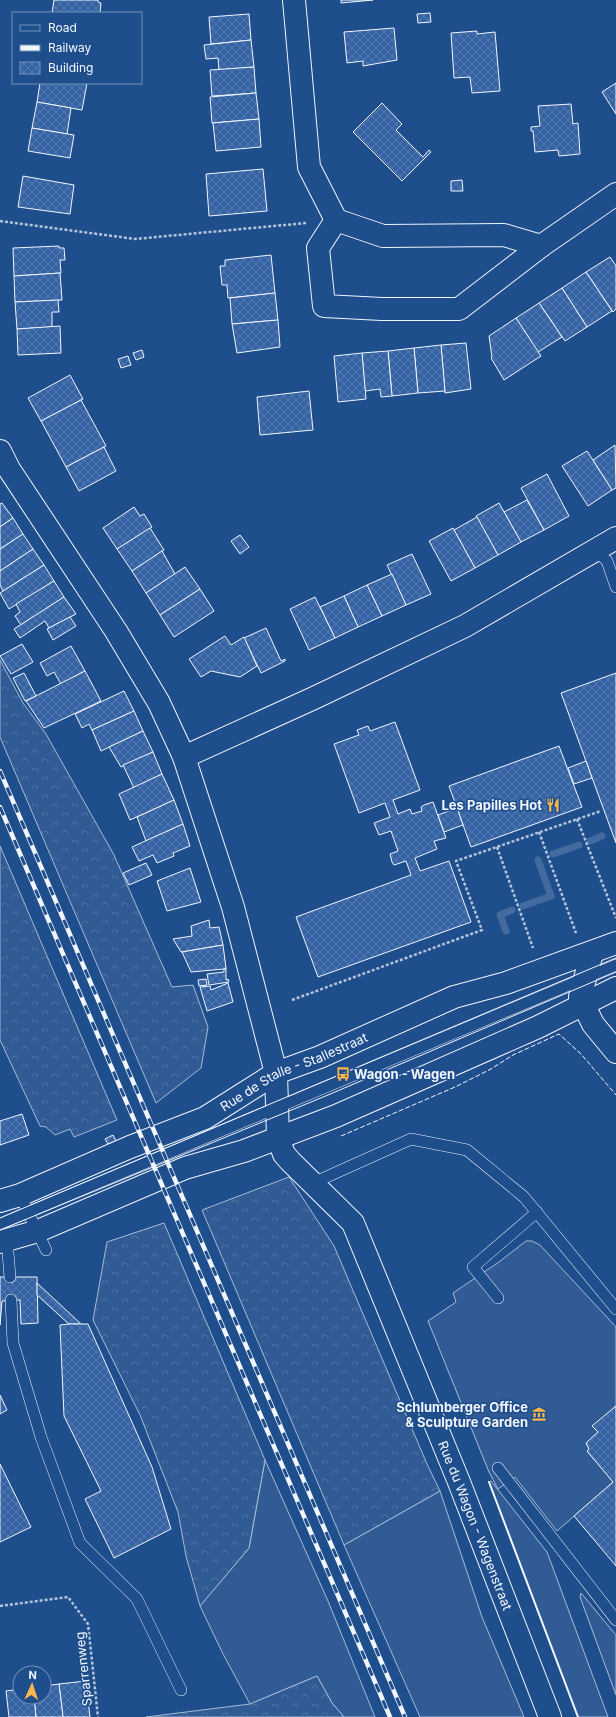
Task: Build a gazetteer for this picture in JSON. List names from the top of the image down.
{
  "streets": {
    "street": ["Rue de Stalle - Stallestraat", "Rue du Wagon - Wagenstraat"],
    "path": ["Sparrenweg"]
  },
  "crossings": [
    ["Rue de Stalle - Stallestraat", "Rue du Wagon - Wagenstraat"]
  ],
  "places": {
    "restaurant": ["Les Papilles Hot"],
    "bus stop": ["Wagon - Wagen"],
    "museum": ["Schlumberger Office & Sculpture Garden"]
  },
  "legend": ["Road", "Railway", "Building"],
  "north": "top"
}
